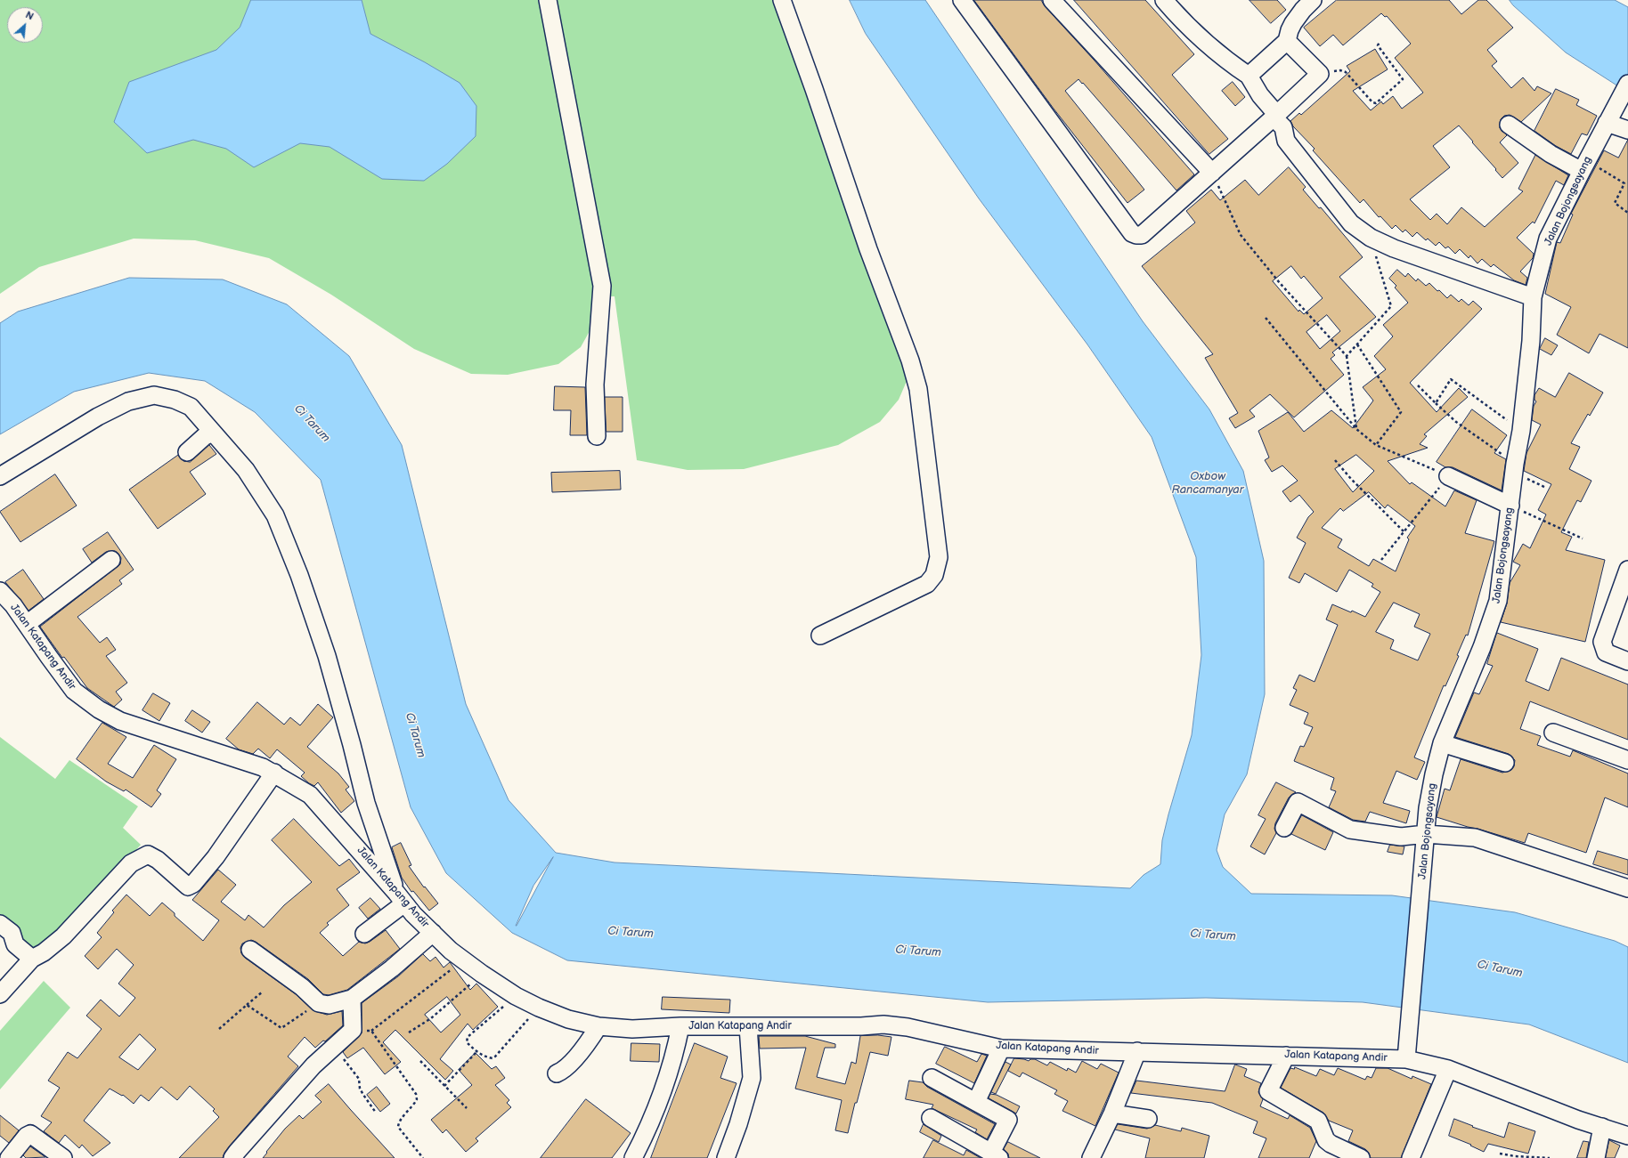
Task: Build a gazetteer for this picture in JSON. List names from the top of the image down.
{
  "streets": {
    "street": ["Jalan Bojongsayang", "Jalan Katapang Andir"]
  },
  "crossings": [
    ["Jalan Bojongsayang", "Jalan Katapang Andir"]
  ],
  "water": ["Ci Tarum", "Oxbow Rancamanyar"],
  "north": "top right"
}
